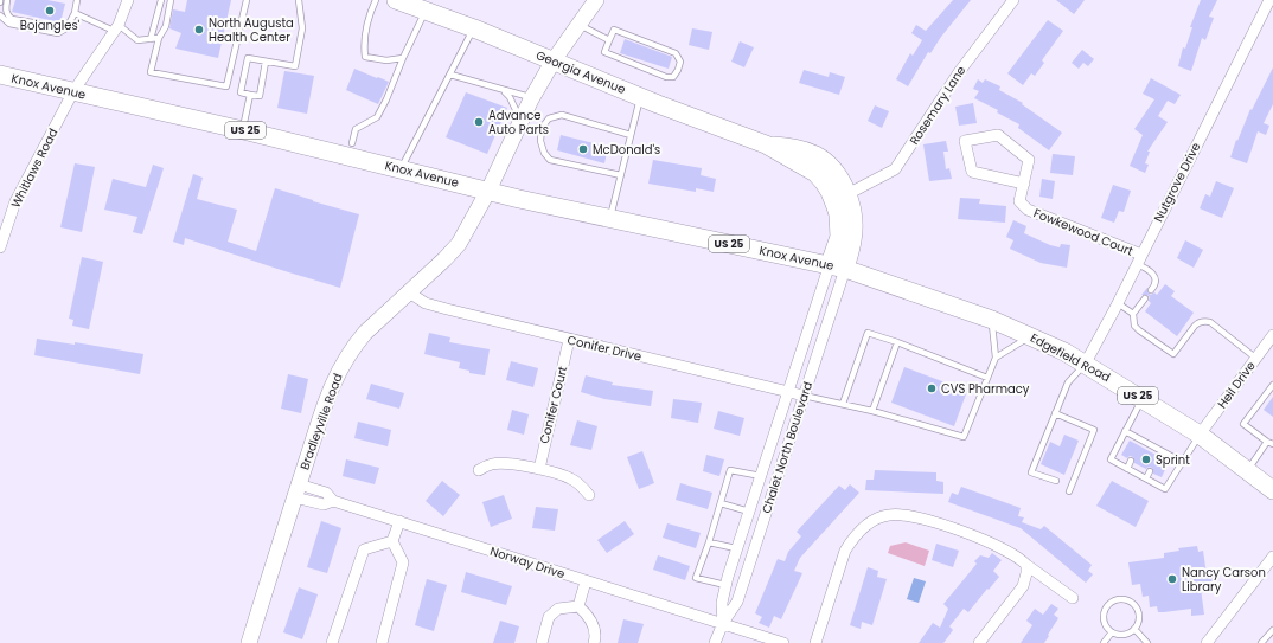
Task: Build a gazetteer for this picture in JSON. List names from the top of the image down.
{
  "streets": {
    "main road": [
      "Georgia Avenue",
      "Knox Avenue",
      "US 25",
      "Edgefield Road"
    ],
    "street": [
      "Rosemary Lane",
      "Whitlaws Road",
      "Nutgrove Drive",
      "Fowkewood Court",
      "Conifer Drive",
      "Heil Drive",
      "Conifer Court",
      "Bradleyville Road",
      "Chalet North Boulevard",
      "Norway Drive"
    ]
  },
  "crossings": [
    ["Georgia Avenue", "Knox Avenue"],
    ["Georgia Avenue", "Rosemary Lane"],
    ["Georgia Avenue", "Edgefield Road"],
    ["Georgia Avenue", "Bradleyville Road"],
    ["Georgia Avenue", "Chalet North Boulevard"],
    ["Knox Avenue", "Whitlaws Road"],
    ["Knox Avenue", "Edgefield Road"],
    ["Knox Avenue", "Bradleyville Road"],
    ["Knox Avenue", "Chalet North Boulevard"],
    ["Nutgrove Drive", "Fowkewood Court"],
    ["Nutgrove Drive", "Edgefield Road"],
    ["Conifer Drive", "Conifer Court"],
    ["Conifer Drive", "Bradleyville Road"],
    ["Conifer Drive", "Chalet North Boulevard"],
    ["Edgefield Road", "Heil Drive"],
    ["Edgefield Road", "Chalet North Boulevard"],
    ["Bradleyville Road", "Norway Drive"],
    ["Chalet North Boulevard", "Norway Drive"]
  ],
  "places": [
    "Bojangles'",
    "North Augusta Health Center",
    "Advance Auto Parts",
    "McDonald's",
    "CVS Pharmacy",
    "Sprint",
    "Nancy Carson Library"
  ]
}
